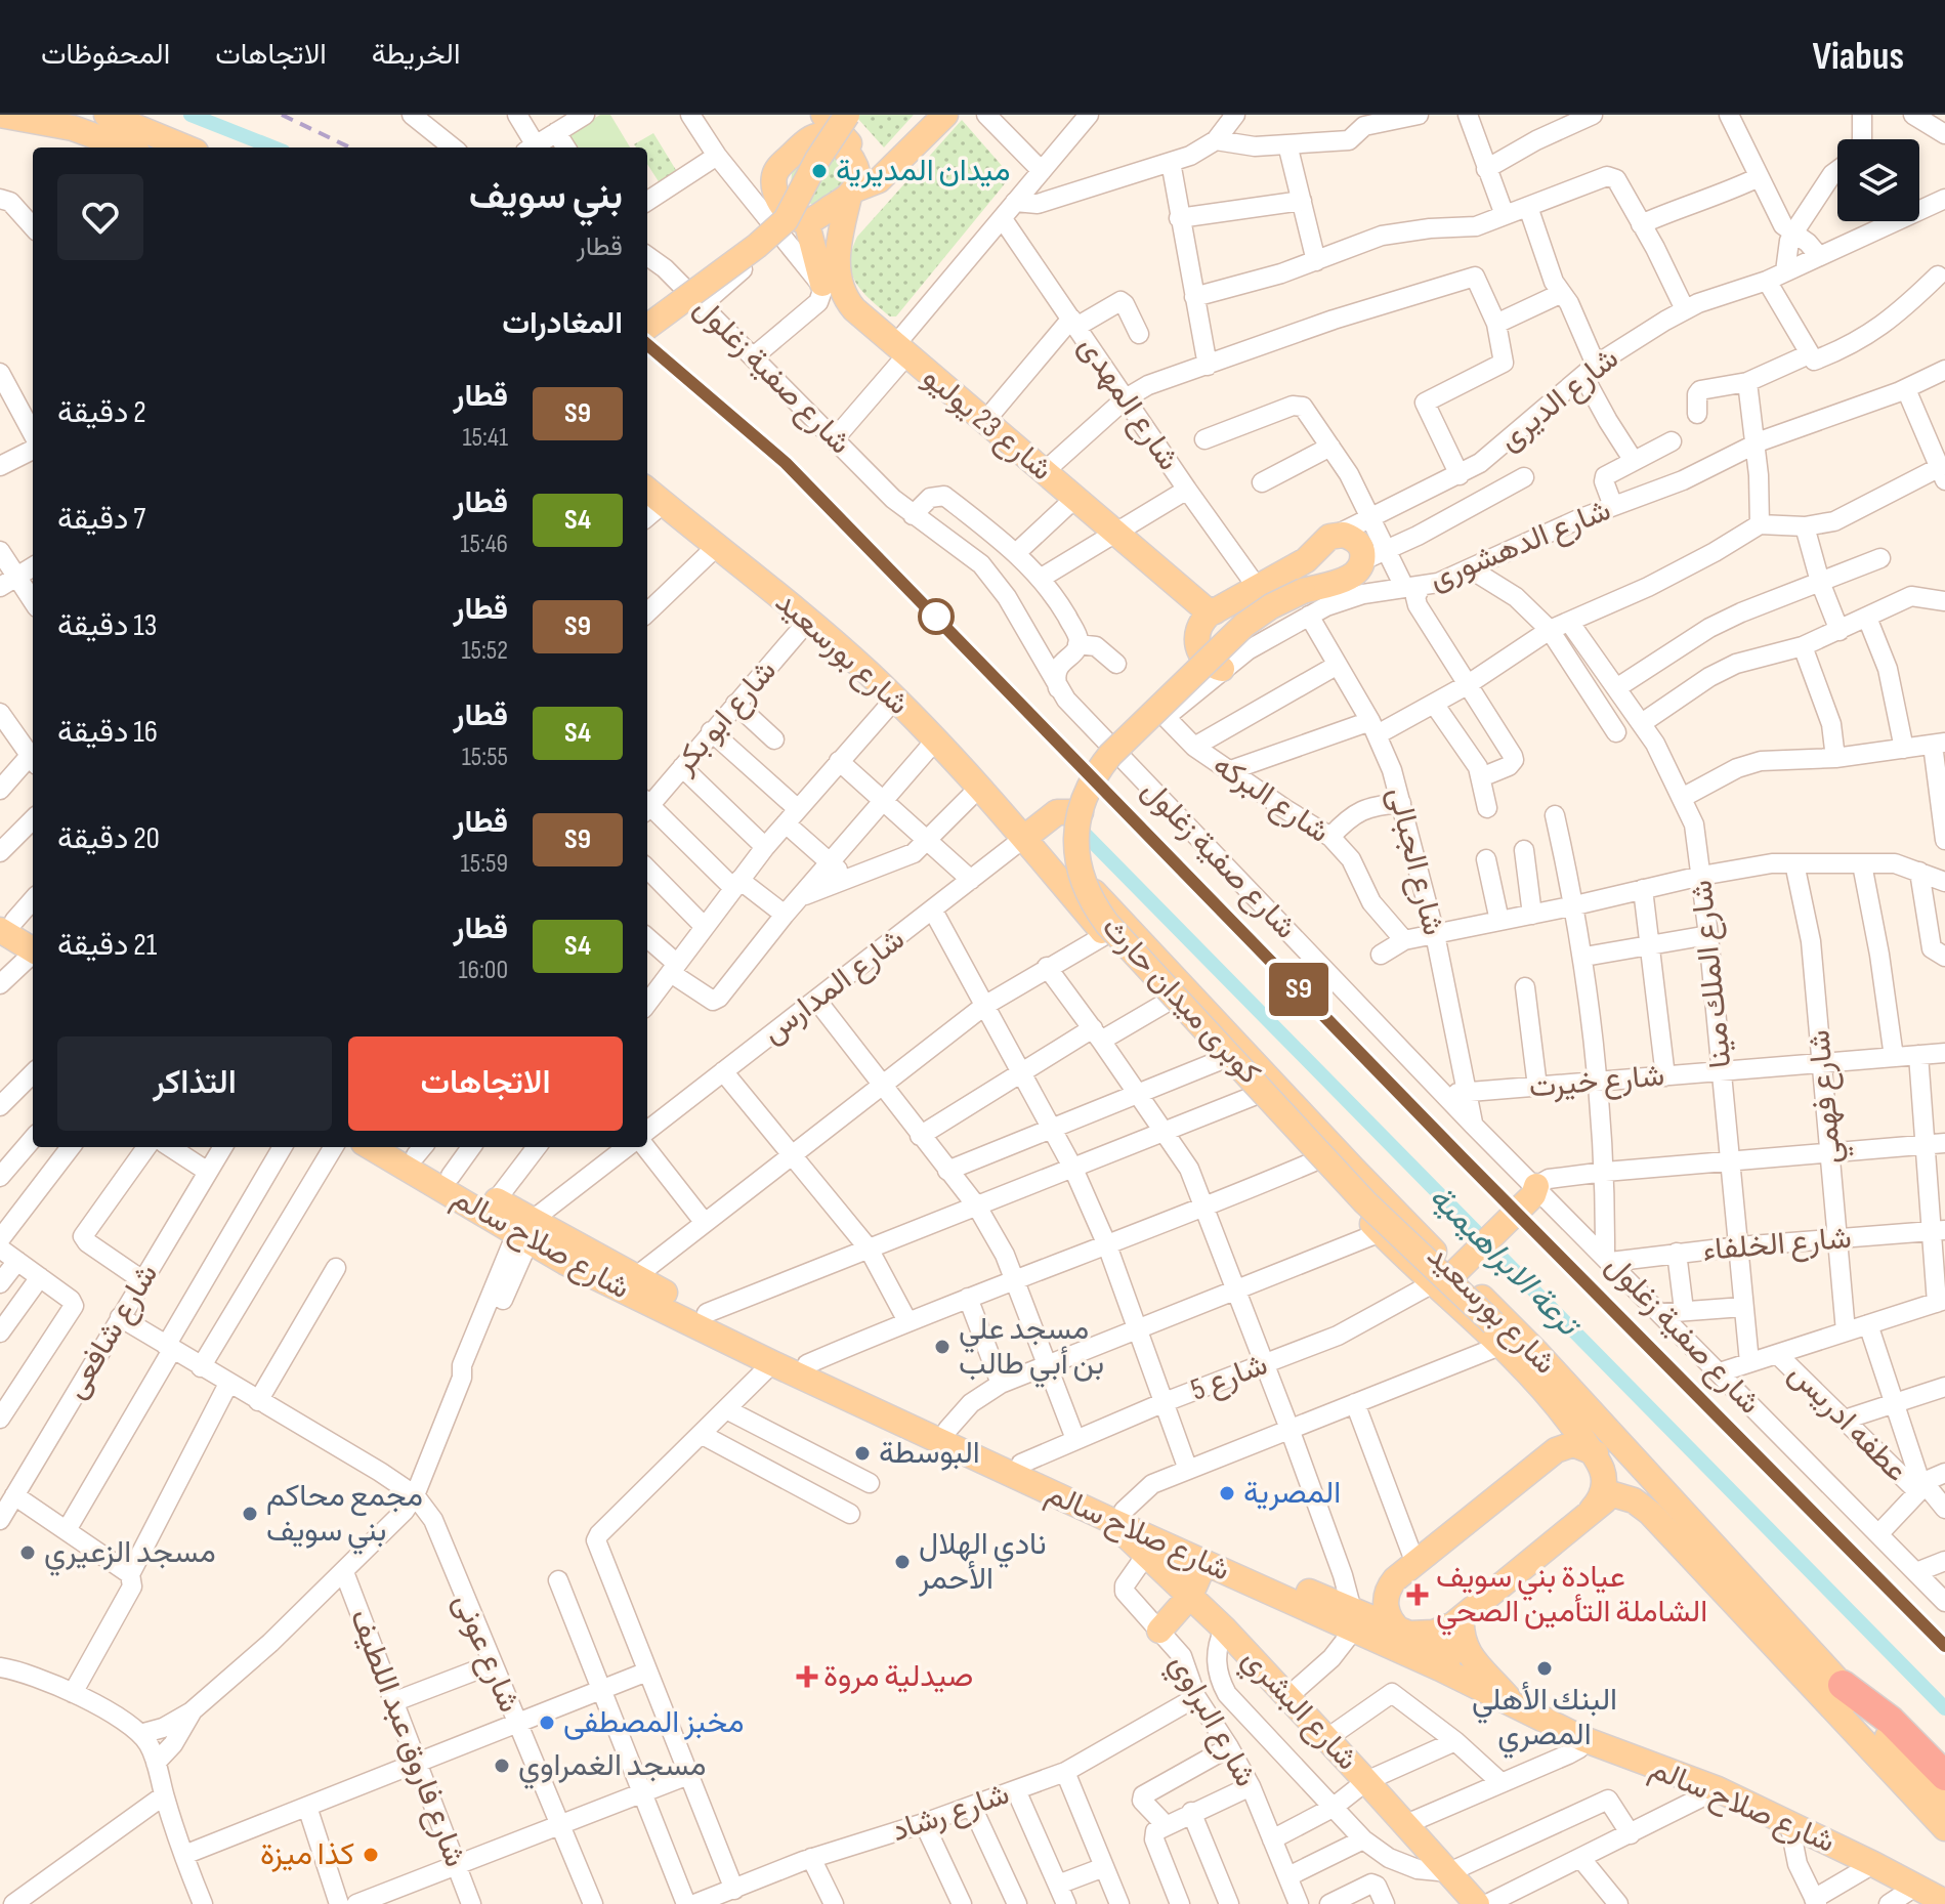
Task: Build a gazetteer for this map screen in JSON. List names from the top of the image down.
{
  "streets": {
    "main road": [
      "شارع الديرى",
      "شارع 23 يوليو",
      "شارع بورسعيد",
      "كوبرى ميدان حارث",
      "شارع صلاح سالم",
      "شارع البشري"
    ],
    "street": [
      "شارع صفية زغلول",
      "شارع المهدى",
      "شارع الدهشورى",
      "شارع ابو بكر",
      "شارع البركه",
      "شارع الجبالى",
      "شارع الملك مينا",
      "شارع المدارس",
      "شارع خيرت",
      "شارع فهمي",
      "شارع الخلفاء",
      "شارع شافعى",
      "شارع 5",
      "عطفه ادريس",
      "شارع عونى",
      "شارع البراوي",
      "شارع فاروق عبد اللطيف",
      "شارع رشاد"
    ]
  },
  "crossings": [
    ["شارع صفية زغلول", "شارع الجبالى"],
    ["شارع صفية زغلول", "شارع خيرت"],
    ["شارع صفية زغلول", "شارع الخلفاء"],
    ["شارع الديرى", "شارع المهدى"],
    ["شارع الديرى", "شارع 23 يوليو"],
    ["شارع الدهشورى", "شارع الجبالى"],
    ["شارع الدهشورى", "كوبرى ميدان حارث"],
    ["شارع بورسعيد", "شارع ابو بكر"],
    ["شارع بورسعيد", "شارع المدارس"],
    ["شارع بورسعيد", "كوبرى ميدان حارث"],
    ["شارع بورسعيد", "شارع 5"],
    ["شارع الجبالى", "كوبرى ميدان حارث"],
    ["شارع الجبالى", "شارع خيرت"],
    ["شارع الملك مينا", "شارع خيرت"],
    ["شارع الملك مينا", "شارع الخلفاء"],
    ["شارع خيرت", "شارع فهمي"],
    ["شارع فهمي", "شارع الخلفاء"],
    ["شارع صلاح سالم", "شارع 5"],
    ["شارع صلاح سالم", "شارع البشري"],
    ["شارع البشري", "شارع البراوي"],
    ["شارع البراوي", "شارع رشاد"]
  ],
  "water": ["ترعة الابراهيمية"],
  "places": {
    "other": [
      "ميدان المديرية",
      "مسجد علي بن أبي طالب",
      "البوسطة",
      "المصرية",
      "مجمع محاكم بني سويف",
      "مسجد الزعيري",
      "نادي الهلال الأحمر",
      "البنك الأهلي المصري",
      "مخبز المصطفى",
      "مسجد الغمراوي",
      "كذا ميزة"
    ],
    "health": ["عيادة بني سويف الشاملة التأمين الصحي", "صيدلية مروة"]
  },
  "page": {
    "header": "Viabus",
    "nav": ["الخريطة", "الاتجاهات", "المحفوظات"],
    "on_map": "S9",
    "heading": [
      ["بني سويف", "قطار"],
      "المغادرات"
    ],
    "list": [
      {
        "mark": "S9",
        "name": "قطار",
        "note": "15:41",
        "value": "2 دقيقة"
      },
      {
        "mark": "S4",
        "name": "قطار",
        "note": "15:46",
        "value": "7 دقيقة"
      },
      {
        "mark": "S9",
        "name": "قطار",
        "note": "15:52",
        "value": "13 دقيقة"
      },
      {
        "mark": "S4",
        "name": "قطار",
        "note": "15:55",
        "value": "16 دقيقة"
      },
      {
        "mark": "S9",
        "name": "قطار",
        "note": "15:59",
        "value": "20 دقيقة"
      },
      {
        "mark": "S4",
        "name": "قطار",
        "note": "16:00",
        "value": "21 دقيقة"
      }
    ],
    "buttons": ["الاتجاهات", "التذاكر"]
  }
}
